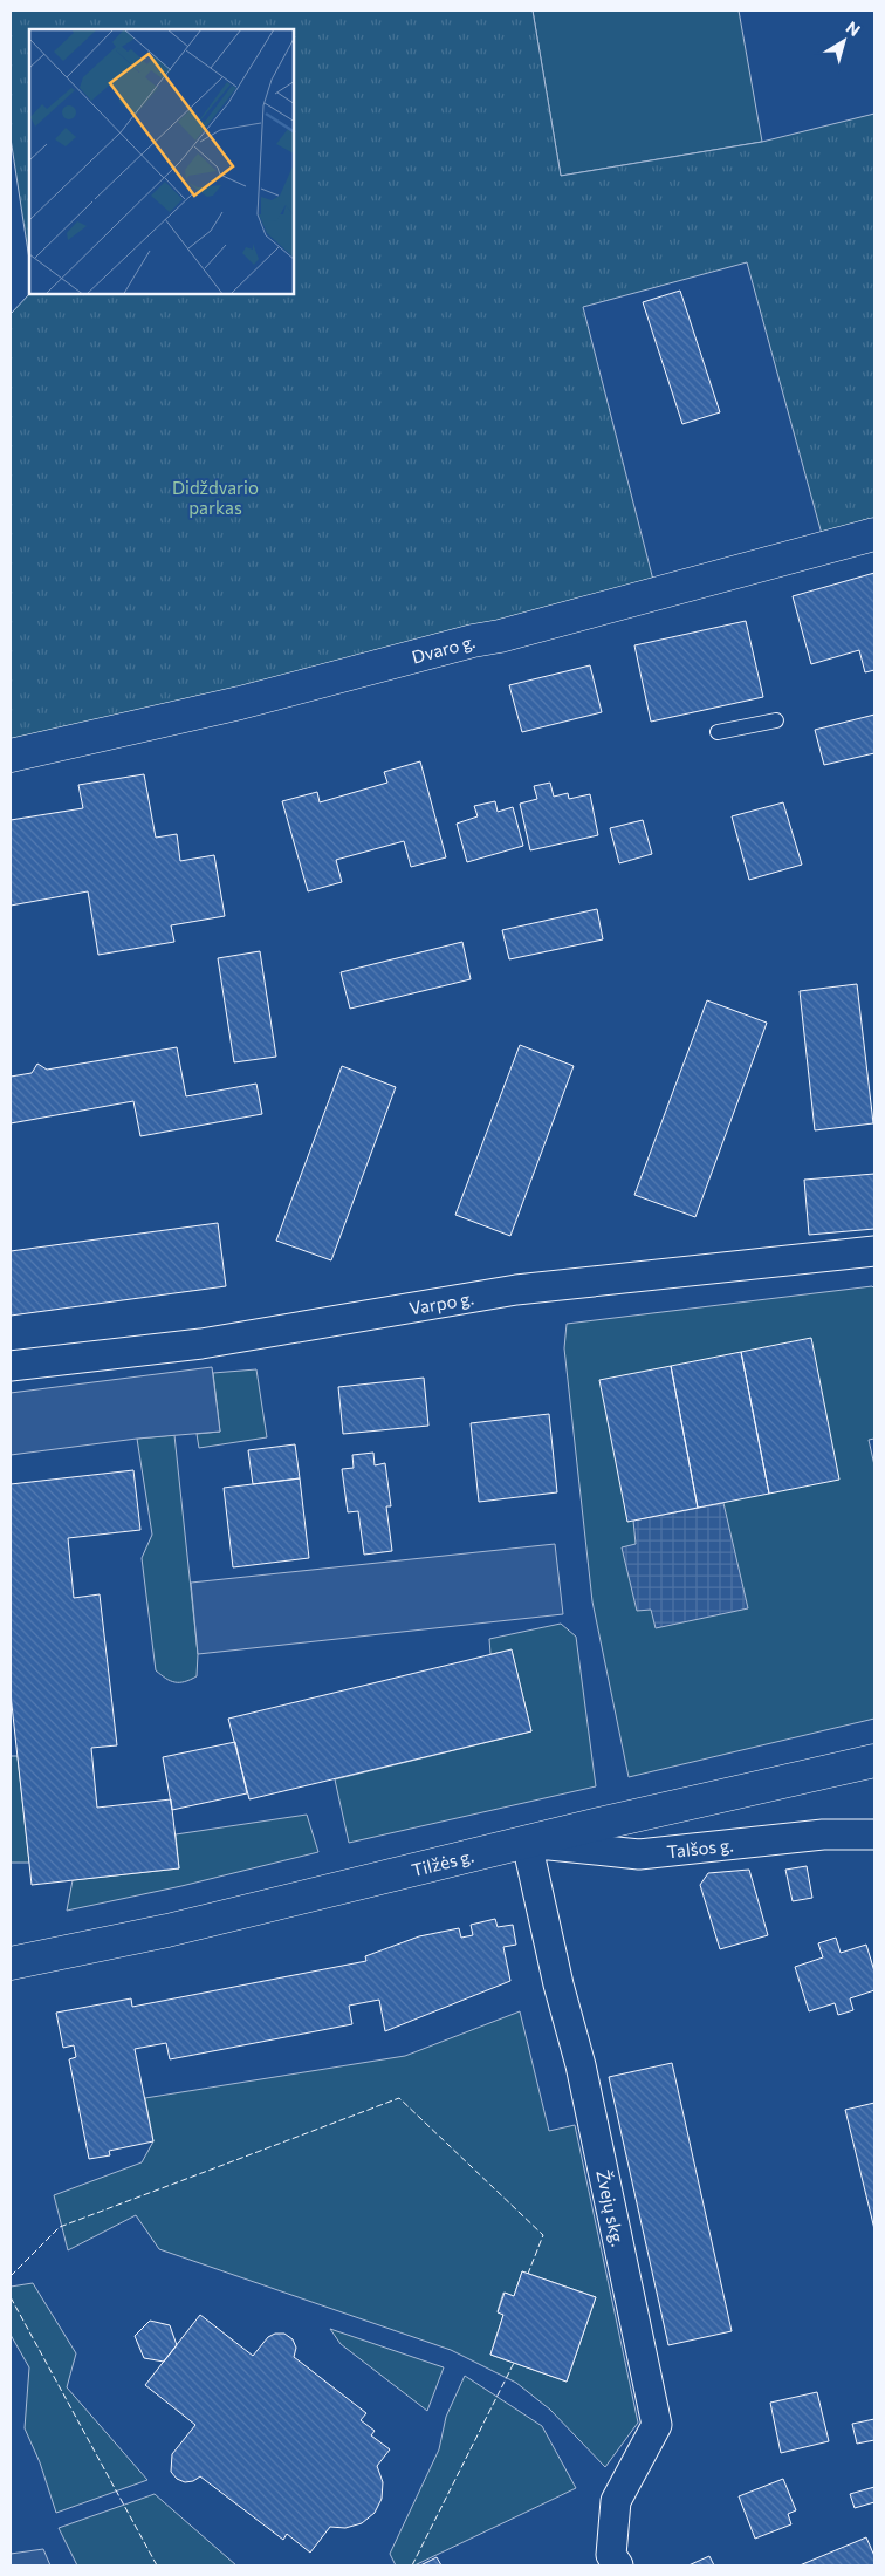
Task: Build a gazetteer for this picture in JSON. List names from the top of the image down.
{
  "streets": {
    "main road": ["Dvaro g.", "Tilžės g."],
    "street": ["Varpo g.", "Talšos g.", "Žvejų skg."]
  },
  "crossings": [
    ["Talšos g.", "Tilžės g."],
    ["Talšos g.", "Žvejų skg."],
    ["Tilžės g.", "Žvejų skg."]
  ],
  "parks": ["Didždvario parkas"],
  "north": "top right"
}
